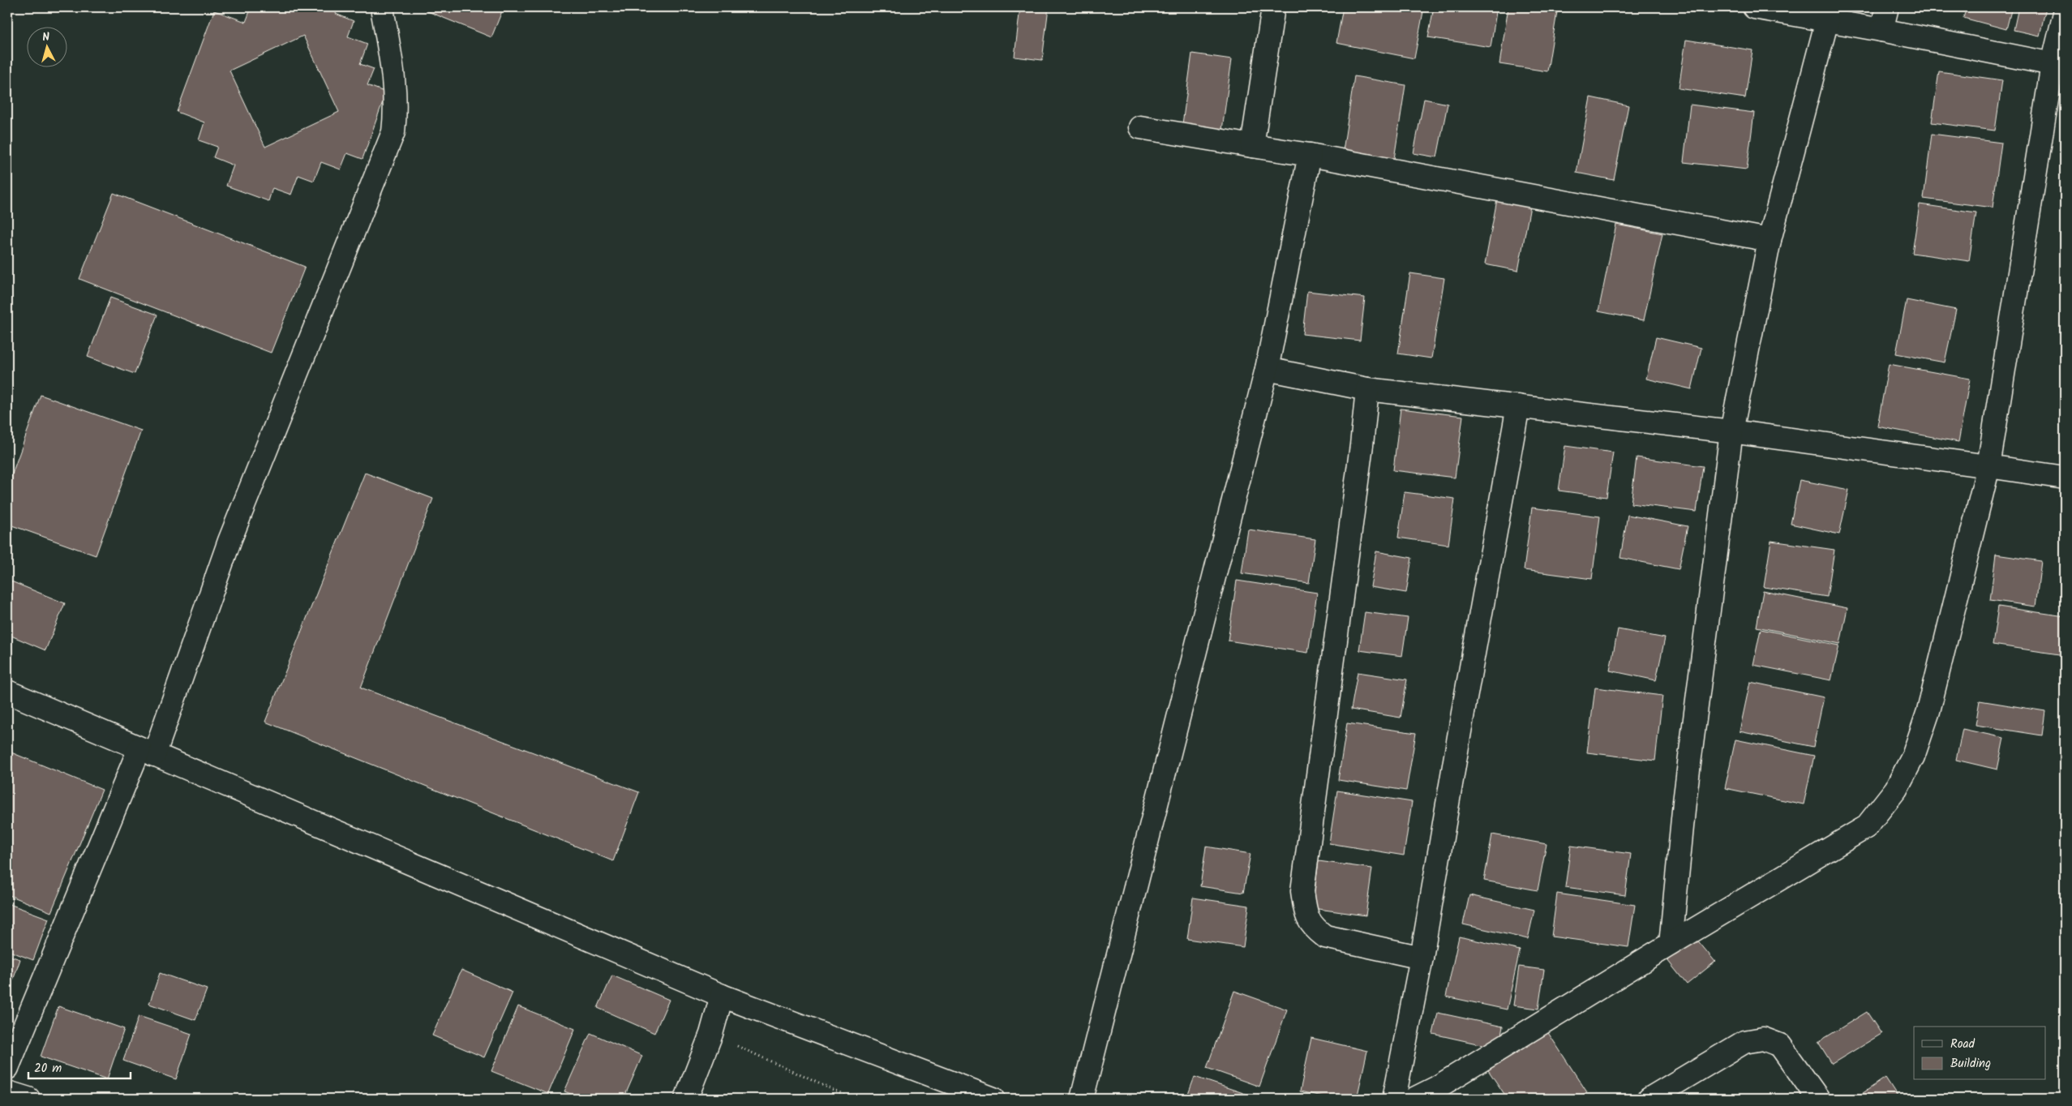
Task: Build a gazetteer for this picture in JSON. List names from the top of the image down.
{
  "legend": ["Road", "Building"],
  "scale_bar": "20 m",
  "north": "top"
}
